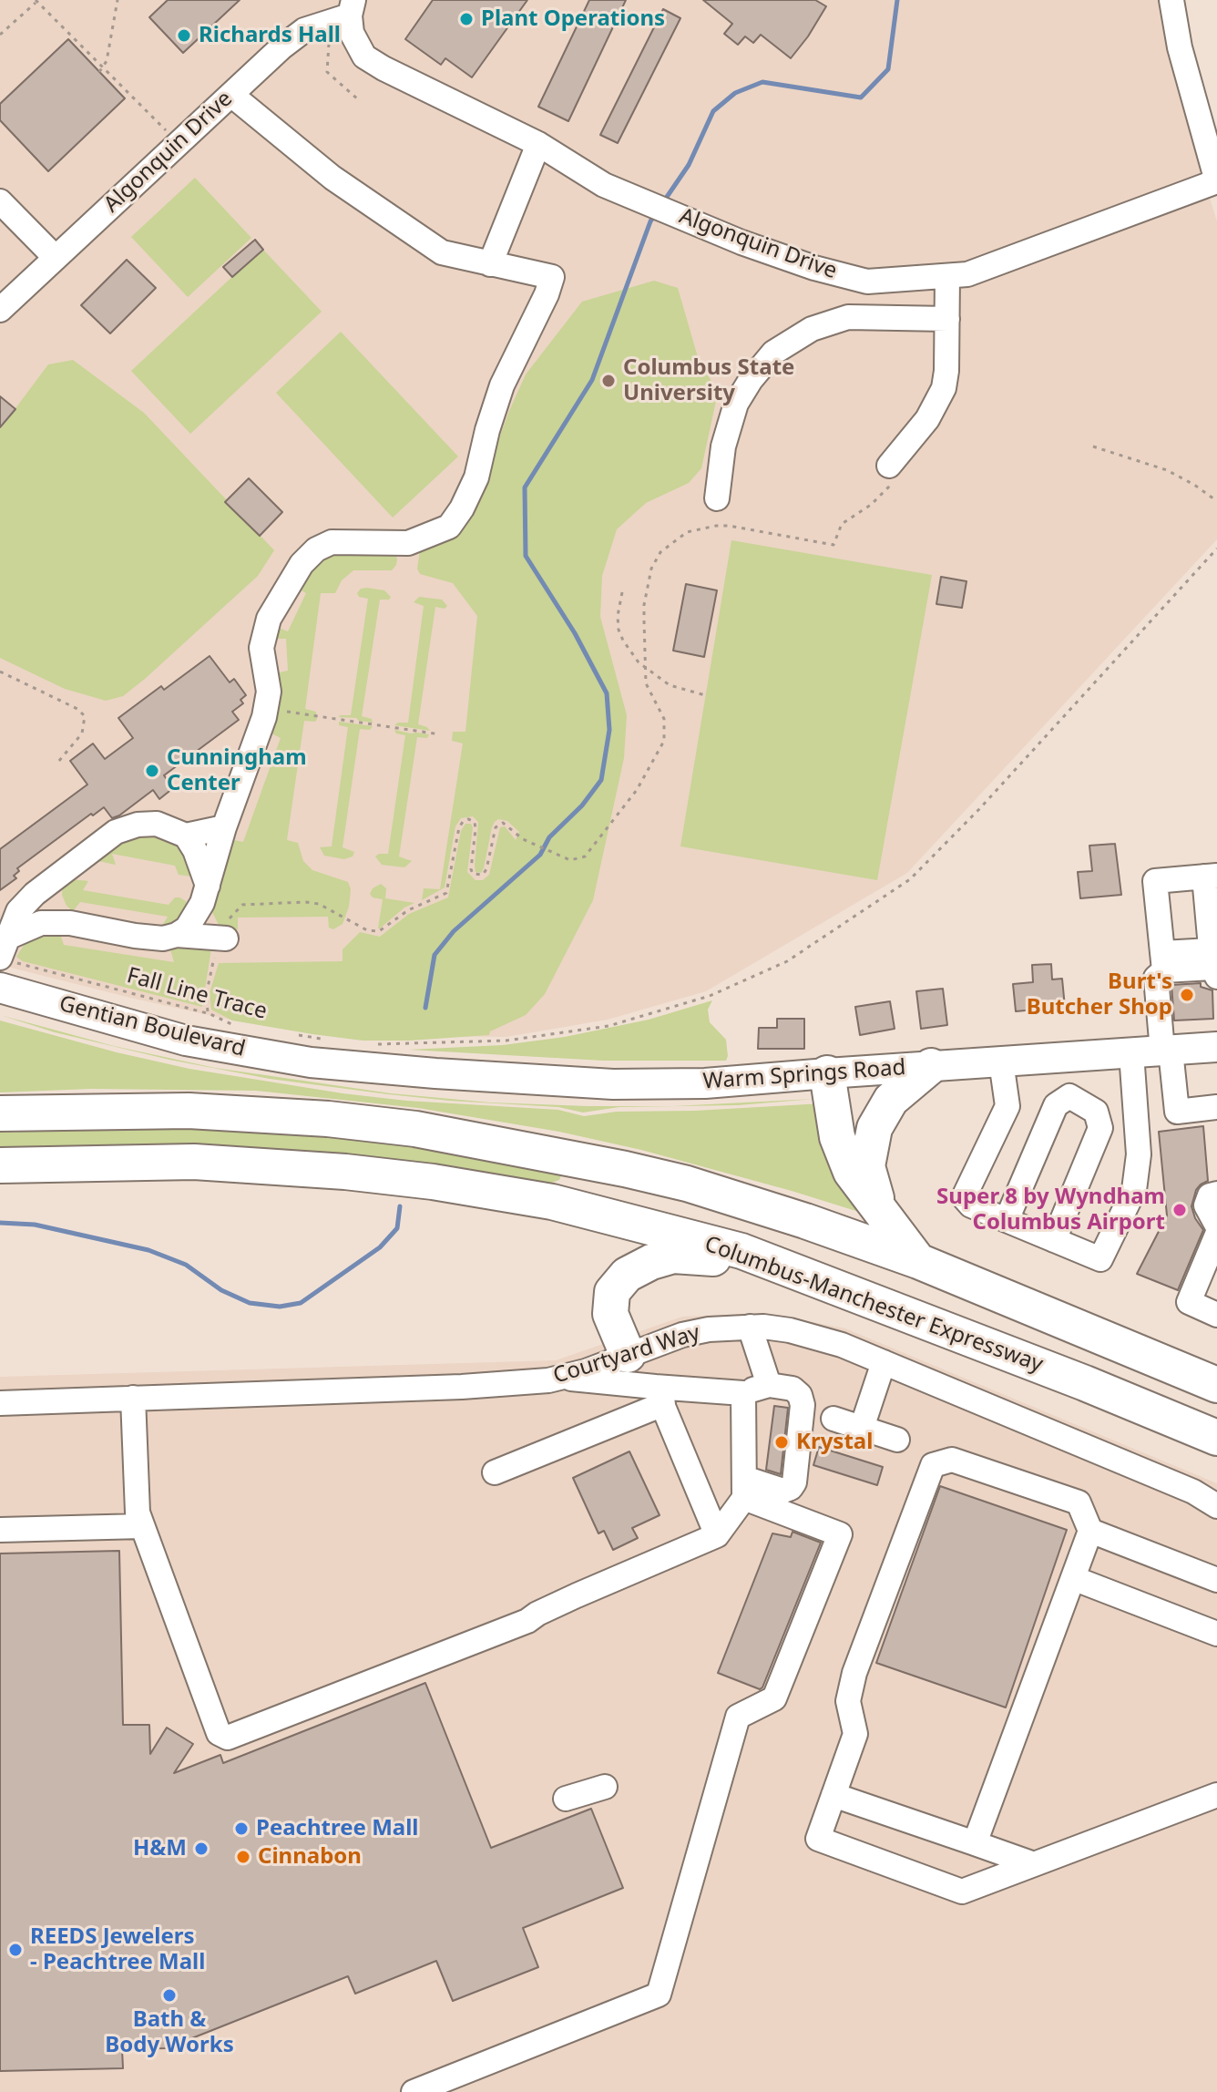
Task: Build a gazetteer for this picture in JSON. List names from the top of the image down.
{
  "streets": {
    "highway": ["Columbus-Manchester Expressway"],
    "main road": ["Gentian Boulevard", "Warm Springs Road"],
    "street": ["Algonquin Drive", "Courtyard Way"],
    "path": ["Fall Line Trace"]
  },
  "crossings": [
    ["Gentian Boulevard", "Warm Springs Road"]
  ],
  "places": [
    "Plant Operations",
    "Richards Hall",
    "Columbus State University",
    "Cunningham Center",
    "Burt's Butcher Shop",
    "Super 8 by Wyndham Columbus Airport",
    "Krystal",
    "Peachtree Mall",
    "H&M",
    "Cinnabon",
    "REEDS Jewelers - Peachtree Mall",
    "Bath & Body Works"
  ]
}
